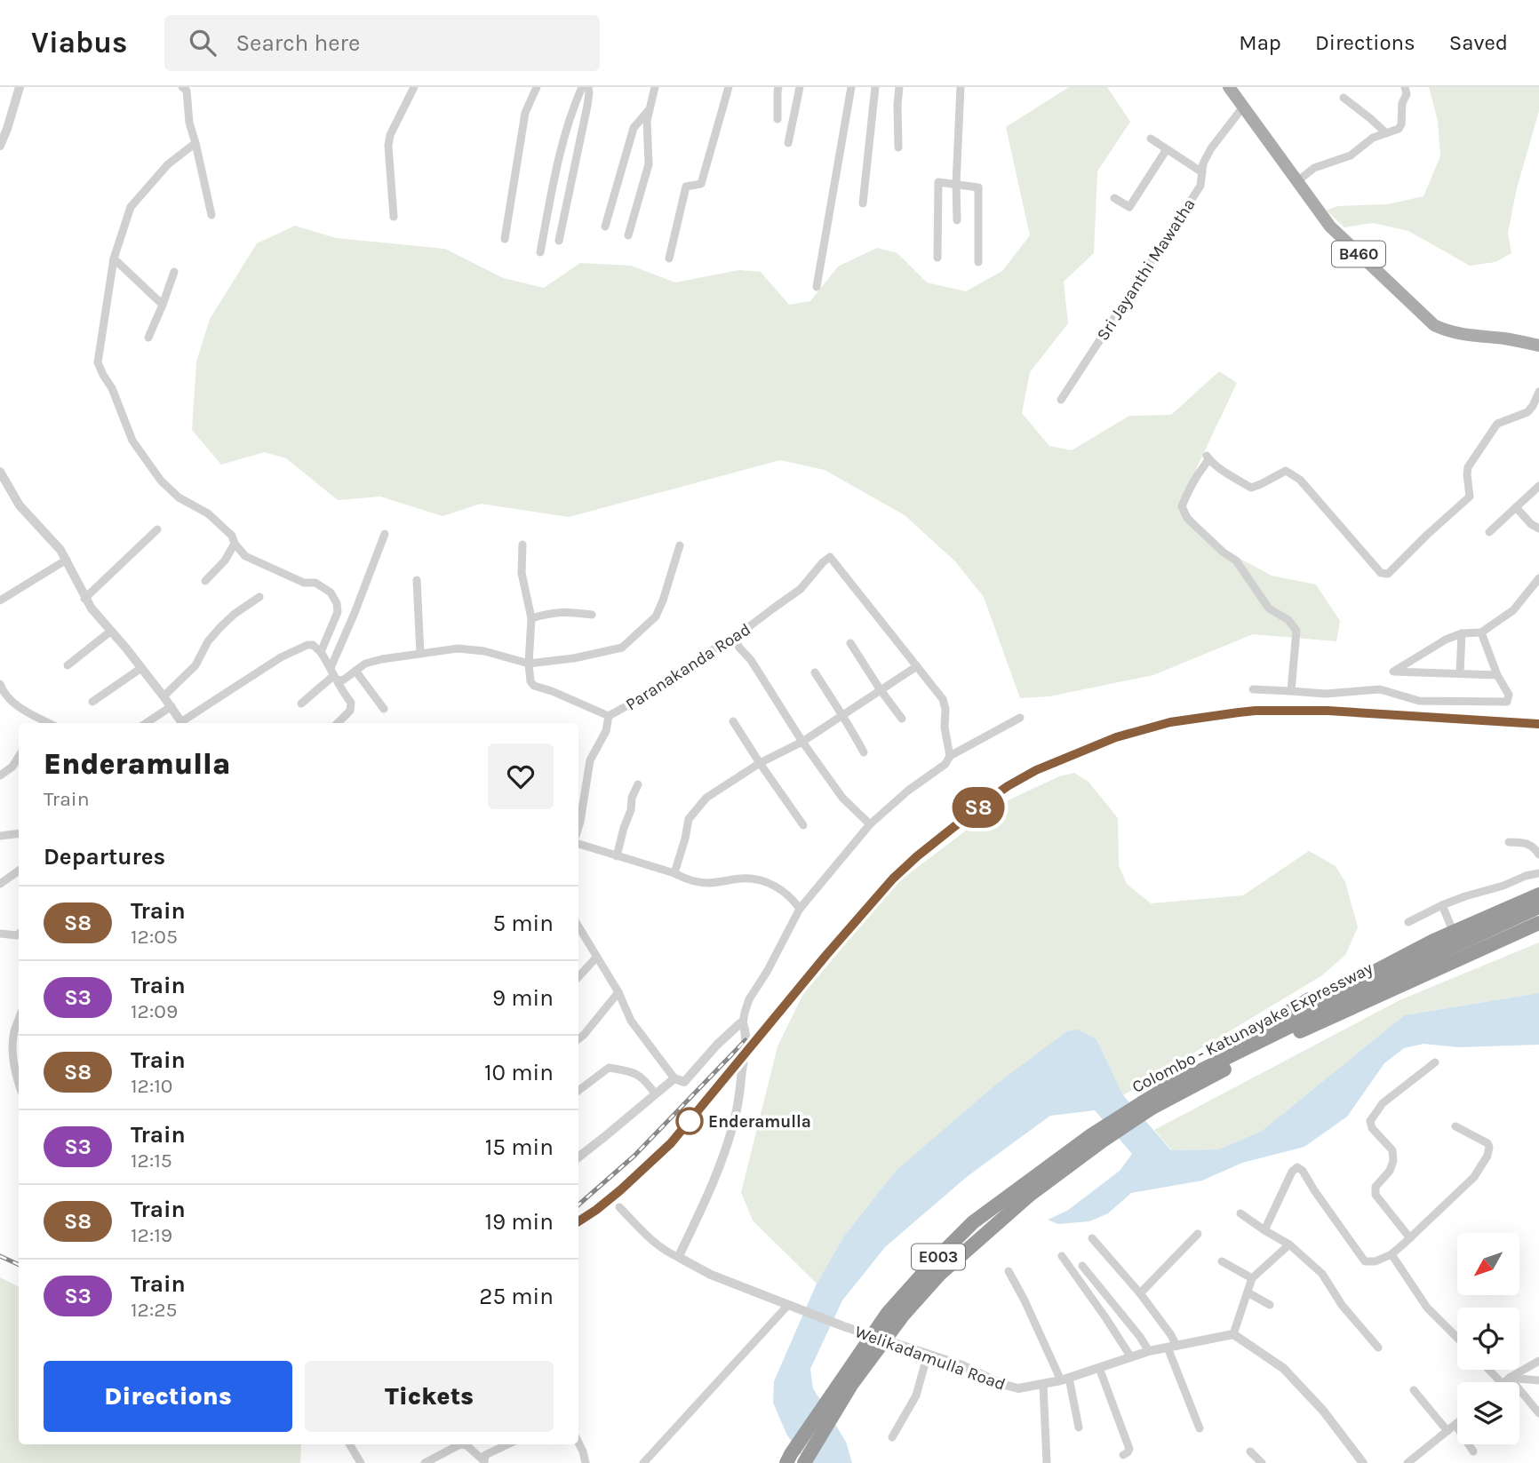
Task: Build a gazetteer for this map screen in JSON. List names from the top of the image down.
{
  "streets": {
    "highway": ["Colombo - Katunayake Expressway", "E003"],
    "main road": ["B460"],
    "street": ["Sri Jayanthi Mawatha", "Paranakanda Road", "Welikadamulla Road"]
  },
  "crossings": [
    ["B460", "Sri Jayanthi Mawatha"]
  ],
  "places": ["Enderamulla"],
  "north": "bottom left",
  "page": {
    "header": "Viabus",
    "search": "Search here",
    "nav": ["Map", "Directions", "Saved"],
    "on_map": "S8",
    "heading": [
      ["Enderamulla", "Train"],
      "Departures"
    ],
    "list": [
      {
        "mark": "S8",
        "name": "Train",
        "note": "12:05",
        "value": "5 min"
      },
      {
        "mark": "S3",
        "name": "Train",
        "note": "12:09",
        "value": "9 min"
      },
      {
        "mark": "S8",
        "name": "Train",
        "note": "12:10",
        "value": "10 min"
      },
      {
        "mark": "S3",
        "name": "Train",
        "note": "12:15",
        "value": "15 min"
      },
      {
        "mark": "S8",
        "name": "Train",
        "note": "12:19",
        "value": "19 min"
      },
      {
        "mark": "S3",
        "name": "Train",
        "note": "12:25",
        "value": "25 min"
      }
    ],
    "buttons": ["Directions", "Tickets"]
  }
}
